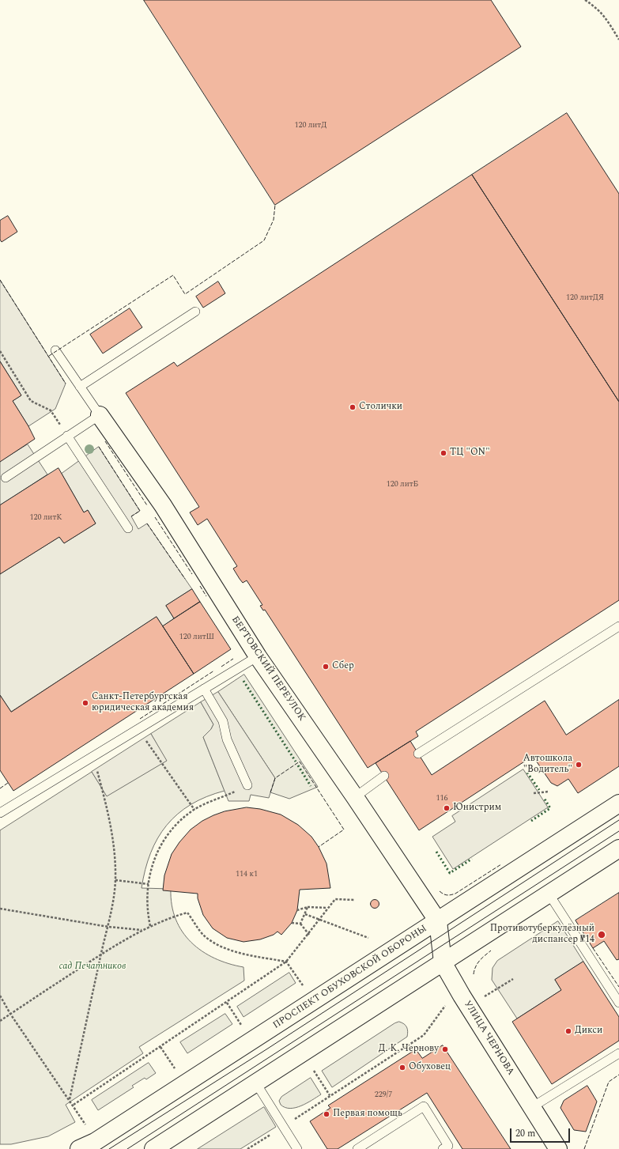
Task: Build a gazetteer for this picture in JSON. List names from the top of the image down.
{
  "streets": {
    "main road": ["БЕРТОВСКИЙ ПЕРЕУЛОК", "ПРОСПЕКТ ОБУХОВСКОЙ ОБОРОНЫ", "УЛИЦА ЧЕРНОВА"]
  },
  "crossings": [
    ["БЕРТОВСКИЙ ПЕРЕУЛОК", "ПРОСПЕКТ ОБУХОВСКОЙ ОБОРОНЫ"],
    ["БЕРТОВСКИЙ ПЕРЕУЛОК", "УЛИЦА ЧЕРНОВА"],
    ["ПРОСПЕКТ ОБУХОВСКОЙ ОБОРОНЫ", "УЛИЦА ЧЕРНОВА"]
  ],
  "parks": ["сад Печатников"],
  "places": [
    "Столички",
    "ТЦ \"ON\"",
    "Сбер",
    "Санкт-Петербургская юридическая академия",
    "Автошкола \"Водитель\"",
    "Юнистрим",
    "Противотуберкулёзный диспансер №14",
    "Дикси",
    "Д. К. Чернову",
    "Обуховец",
    "Первая помощь"
  ],
  "house_numbers": [
    "120 литД",
    "120 литДЯ",
    "120 литБ",
    "120 литК",
    "120 литШ",
    "116",
    "114 к1",
    "229/7"
  ],
  "scale_bar": "20 m"
}
